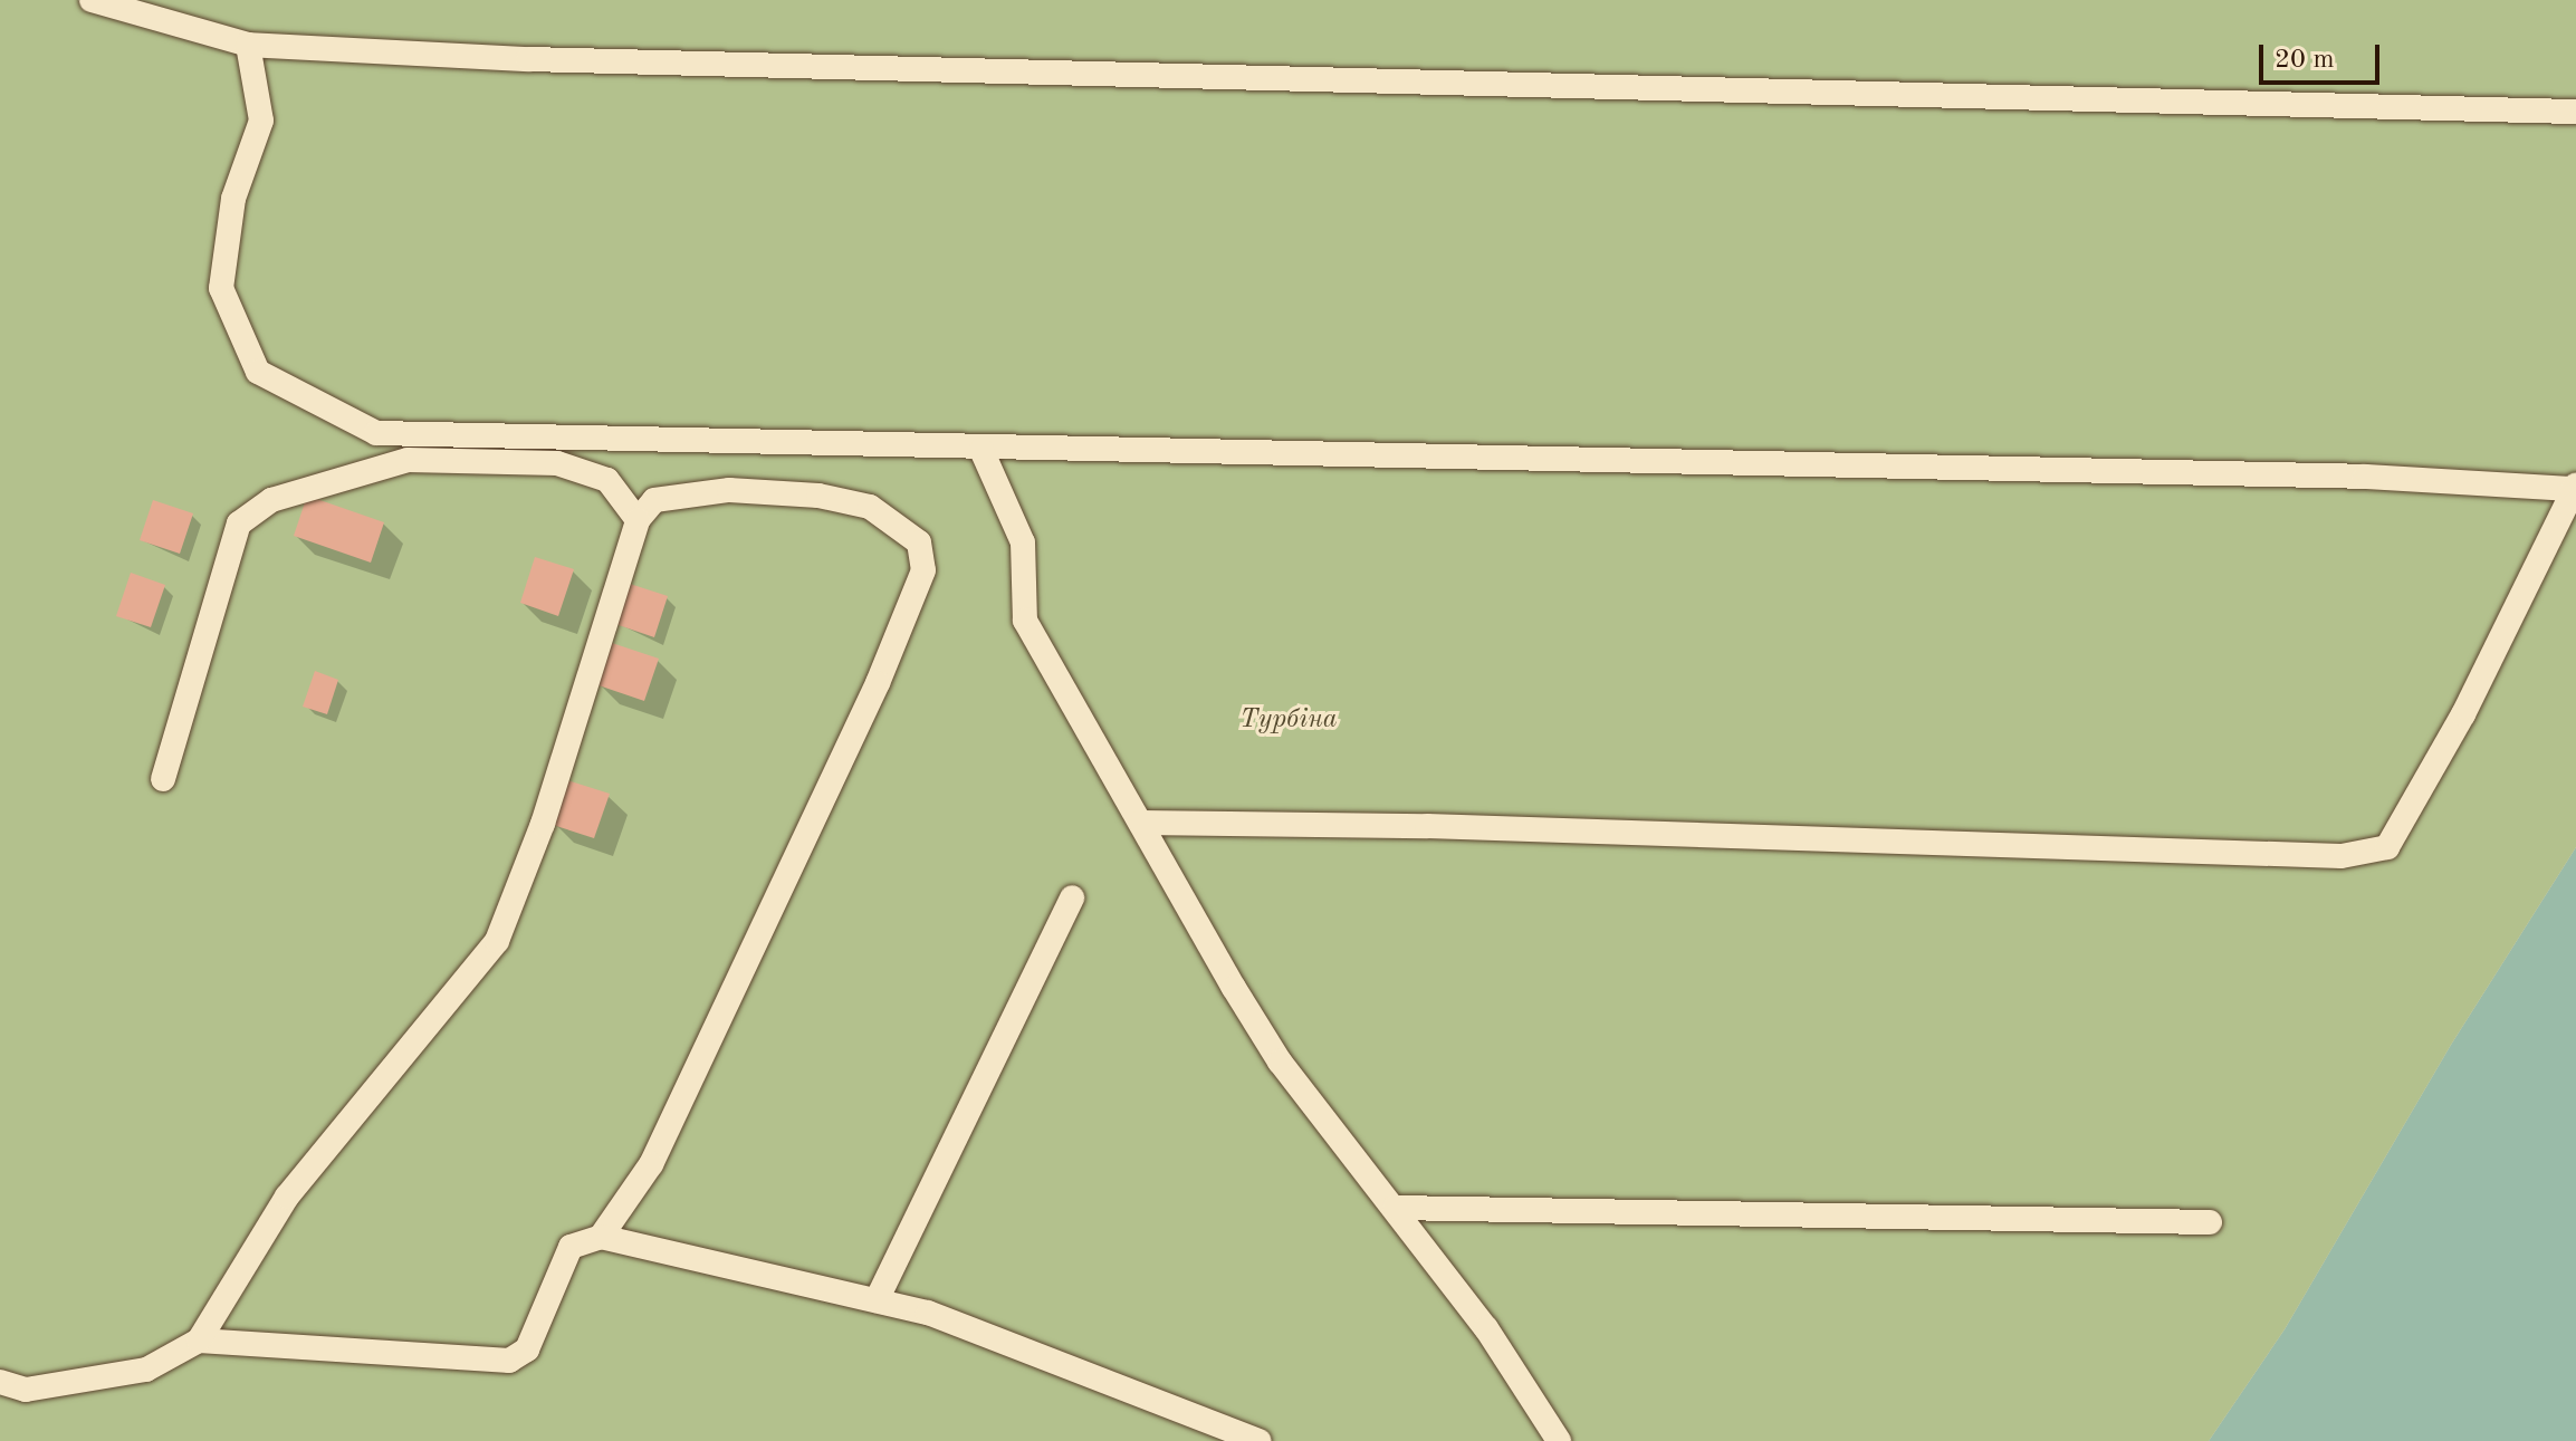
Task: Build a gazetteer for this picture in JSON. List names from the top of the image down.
{
  "parks": ["Турбіна"],
  "scale_bar": "20 m"
}
